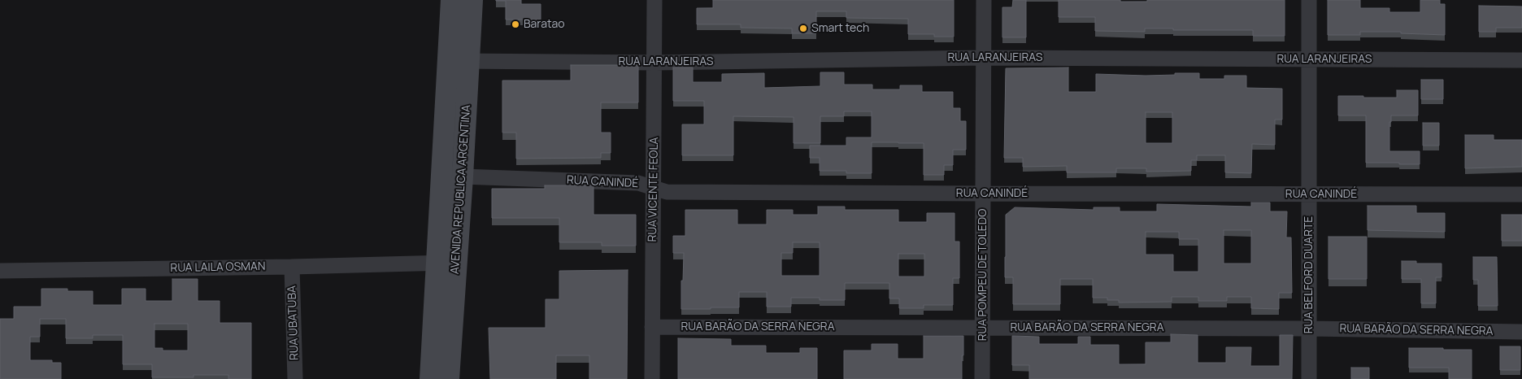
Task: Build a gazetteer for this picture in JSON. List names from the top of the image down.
{
  "streets": {
    "main road": ["AVENIDA REPUBLICA ARGENTINA"],
    "street": [
      "RUA LARANJEIRAS",
      "RUA CANINDÉ",
      "RUA VICENTE FEOLA",
      "RUA LAILA OSMAN",
      "RUA POMPEU DE TOLEDO",
      "RUA BELFORD DUARTE",
      "RUA UBATUBA",
      "RUA BARÃO DA SERRA NEGRA"
    ]
  },
  "crossings": [
    ["RUA LARANJEIRAS", "AVENIDA REPUBLICA ARGENTINA"],
    ["RUA LARANJEIRAS", "RUA VICENTE FEOLA"],
    ["RUA LARANJEIRAS", "RUA POMPEU DE TOLEDO"],
    ["RUA LARANJEIRAS", "RUA BELFORD DUARTE"],
    ["RUA CANINDÉ", "AVENIDA REPUBLICA ARGENTINA"],
    ["RUA CANINDÉ", "RUA VICENTE FEOLA"],
    ["RUA CANINDÉ", "RUA POMPEU DE TOLEDO"],
    ["RUA CANINDÉ", "RUA BELFORD DUARTE"],
    ["AVENIDA REPUBLICA ARGENTINA", "RUA LAILA OSMAN"],
    ["RUA VICENTE FEOLA", "RUA BARÃO DA SERRA NEGRA"],
    ["RUA LAILA OSMAN", "RUA UBATUBA"],
    ["RUA POMPEU DE TOLEDO", "RUA BARÃO DA SERRA NEGRA"],
    ["RUA BELFORD DUARTE", "RUA BARÃO DA SERRA NEGRA"]
  ],
  "places": ["Baratao", "Smart tech"]
}
